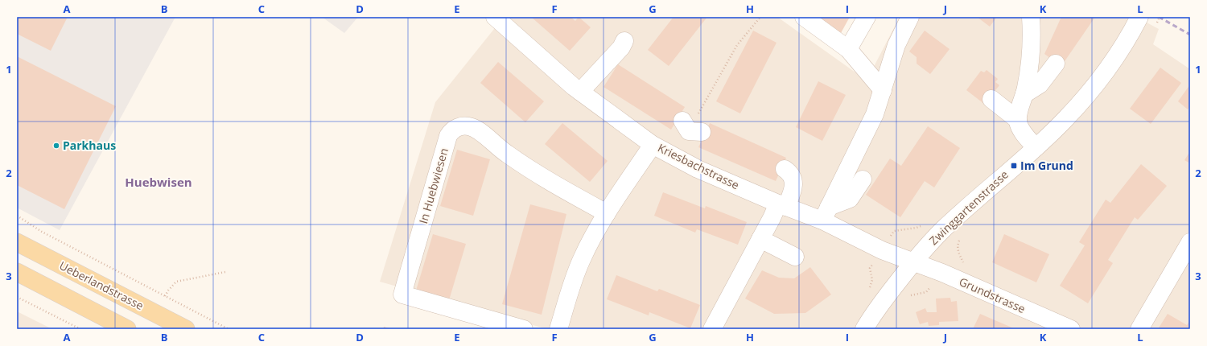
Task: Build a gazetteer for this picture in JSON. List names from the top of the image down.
{
  "streets": {
    "main road": ["Ueberlandstrasse"],
    "street": [
      "Kriesbachstrasse",
      "In Huebwiesen",
      "Zwinggartenstrasse",
      "Grundstrasse"
    ]
  },
  "crossings": [
    ["Kriesbachstrasse", "Zwinggartenstrasse"],
    ["Kriesbachstrasse", "Grundstrasse"],
    ["Zwinggartenstrasse", "Grundstrasse"]
  ],
  "districts": ["Huebwisen"],
  "places": {
    "other": ["Parkhaus"],
    "transit": ["Im Grund"]
  },
  "grid": {
    "columns": [
      "A",
      "B",
      "C",
      "D",
      "E",
      "F",
      "G",
      "H",
      "I",
      "J",
      "K",
      "L"
    ],
    "rows": ["1", "2", "3"]
  }
}
